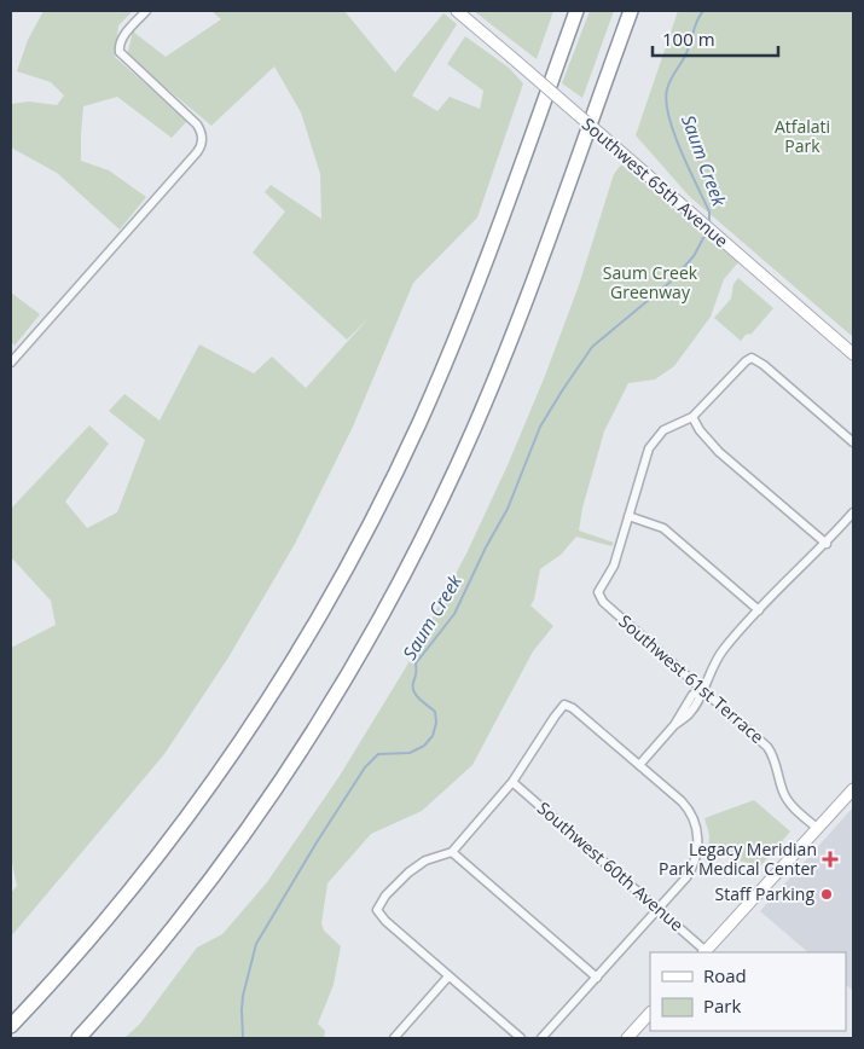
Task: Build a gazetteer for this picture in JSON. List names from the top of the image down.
{
  "streets": {
    "main road": ["Southwest 65th Avenue"],
    "street": ["Southwest 61st Terrace", "Southwest 60th Avenue"]
  },
  "water": ["Saum Creek"],
  "parks": ["Atfalati Park", "Saum Creek Greenway"],
  "places": {
    "health": ["Legacy Meridian Park Medical Center"],
    "other": ["Staff Parking"]
  },
  "legend": ["Road", "Park"],
  "scale_bar": "100 m"
}
